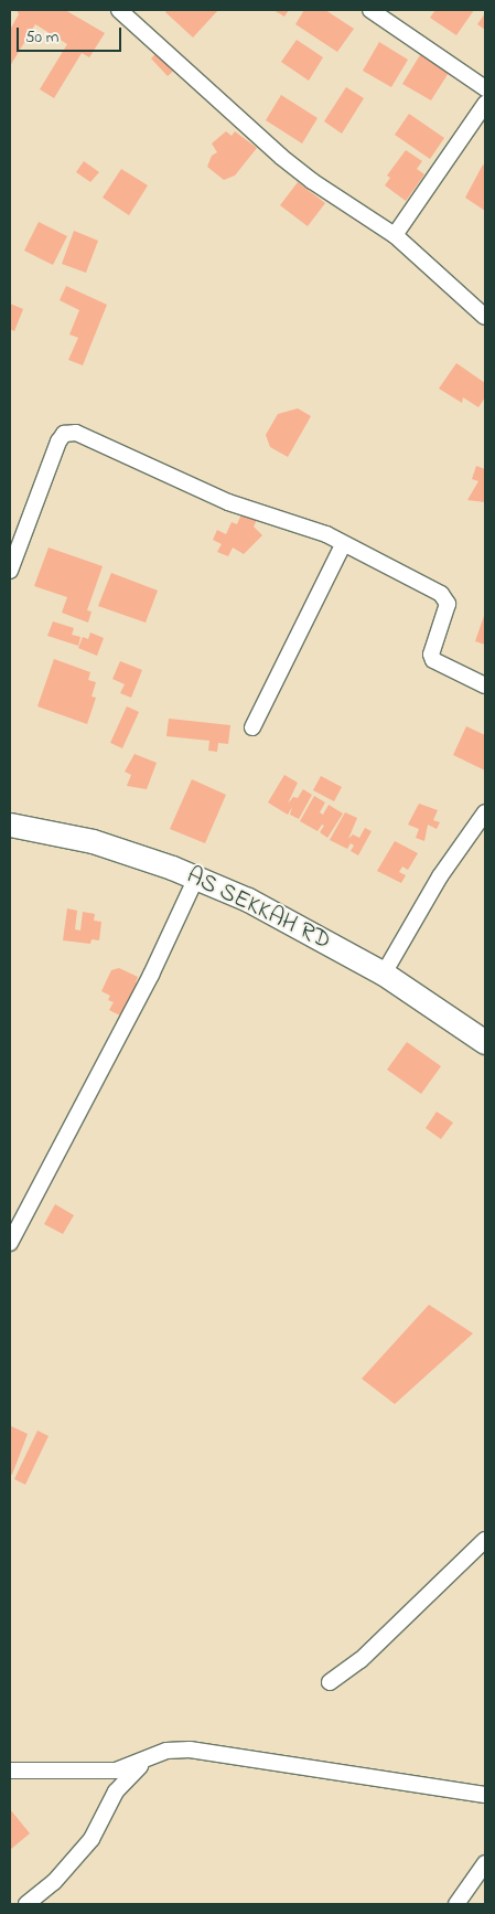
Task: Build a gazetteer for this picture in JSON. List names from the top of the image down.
{
  "streets": {
    "main road": ["AS SEKKAH RD"]
  },
  "scale_bar": "50 m"
}
